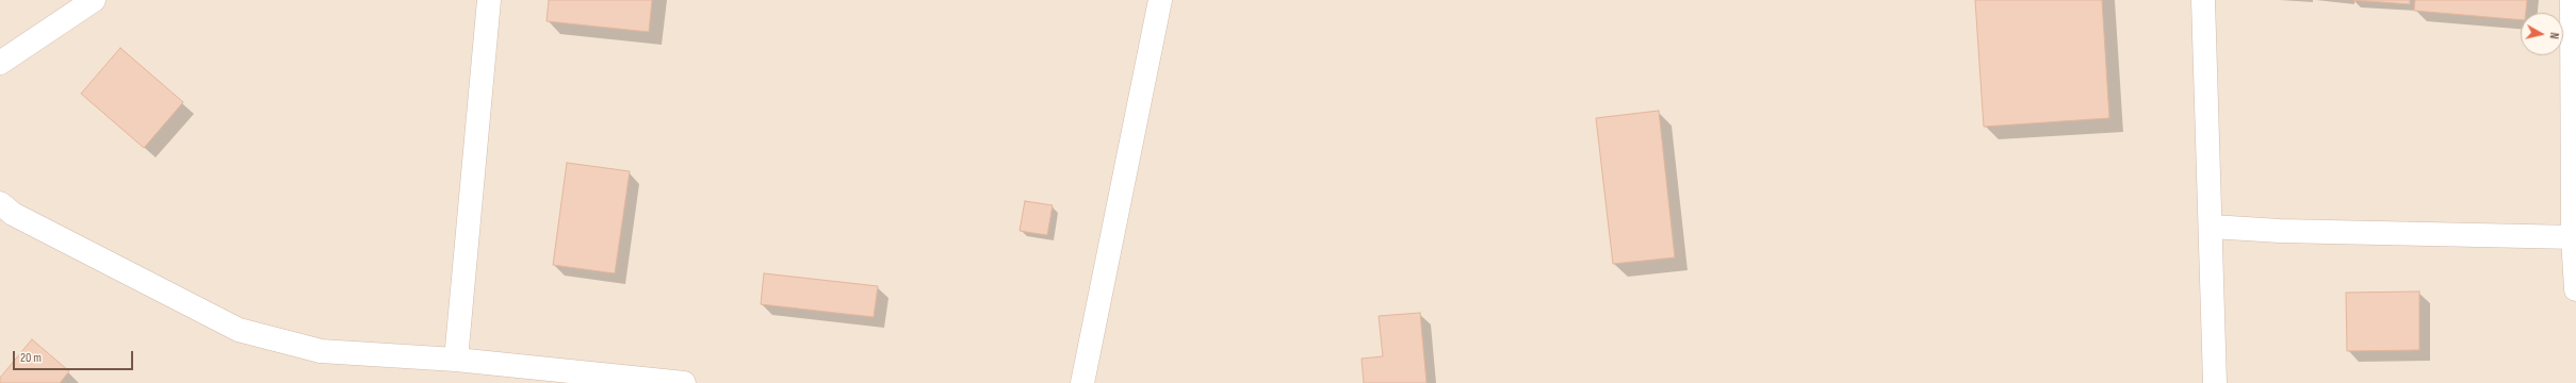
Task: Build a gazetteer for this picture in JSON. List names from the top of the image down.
{
  "scale_bar": "20 m",
  "north": "right"
}
